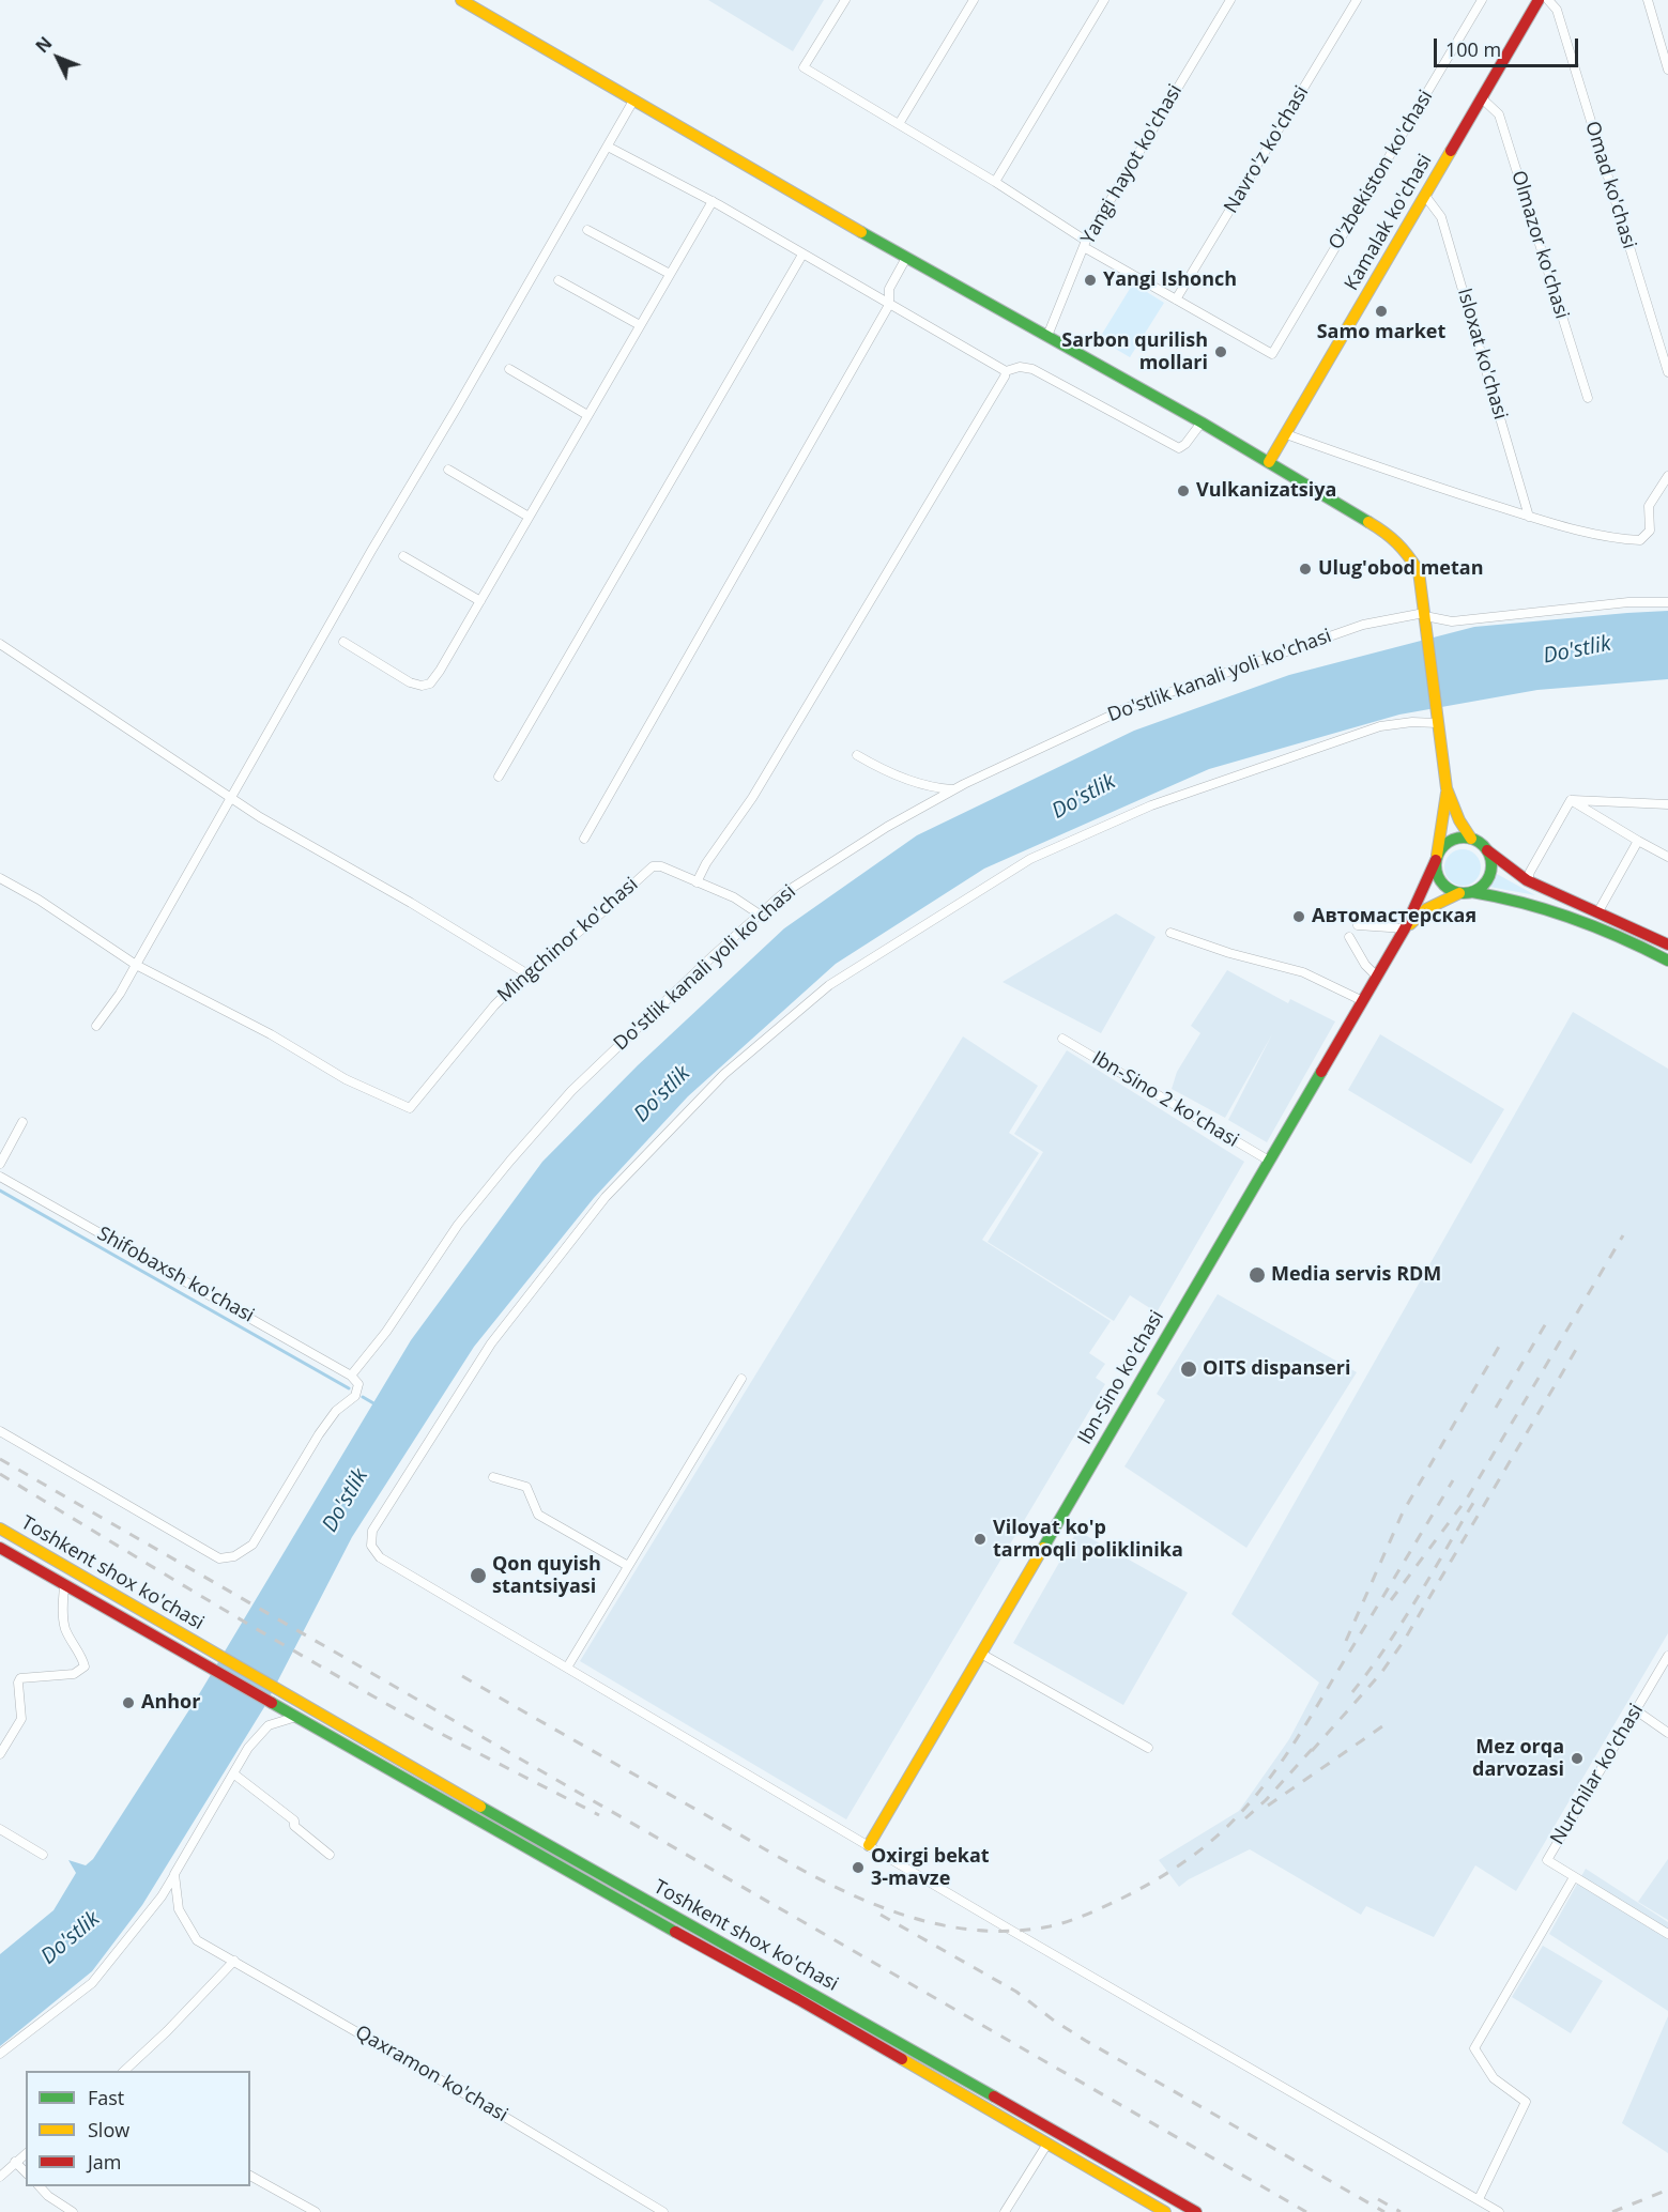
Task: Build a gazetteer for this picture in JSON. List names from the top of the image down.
{
  "streets": {
    "main road": ["Kamalak ko'chasi", "Ibn-Sino ko'chasi", "Toshkent shox ko'chasi"],
    "street": [
      "Navro'z ko'chasi",
      "Yangi hayot ko'chasi",
      "O'zbekiston ko'chasi",
      "Omad ko'chasi",
      "Olmazor ko'chasi",
      "Isloxat ko'chasi",
      "Do'stlik kanali yoli ko'chasi",
      "Mingchinor ko'chasi",
      "Ibn-Sino 2 ko'chasi",
      "Shifobaxsh ko'chasi",
      "Nurchilar ko'chasi",
      "Qaxramon ko'chasi"
    ]
  },
  "crossings": [
    ["Navro'z ko'chasi", "O'zbekiston ko'chasi"],
    ["Kamalak ko'chasi", "Olmazor ko'chasi"],
    ["Kamalak ko'chasi", "Isloxat ko'chasi"],
    ["Do'stlik kanali yoli ko'chasi", "Mingchinor ko'chasi"],
    ["Do'stlik kanali yoli ko'chasi", "Shifobaxsh ko'chasi"],
    ["Ibn-Sino 2 ko'chasi", "Ibn-Sino ko'chasi"]
  ],
  "water": ["Do'stlik"],
  "places": [
    "Yangi Ishonch",
    "Samo market",
    "Sarbon qurilish mollari",
    "Vulkanizatsiya",
    "Ulug'obod metan",
    "Автомастерская",
    "Media servis RDM",
    "OITS dispanseri",
    "Viloyat ko'p tarmoqli poliklinika",
    "Qon quyish stantsiyasi",
    "Anhor",
    "Mez orqa darvozasi",
    "Oxirgi bekat 3-mavze"
  ],
  "legend": ["Fast", "Slow", "Jam"],
  "scale_bar": "100 m",
  "north": "top left"
}
